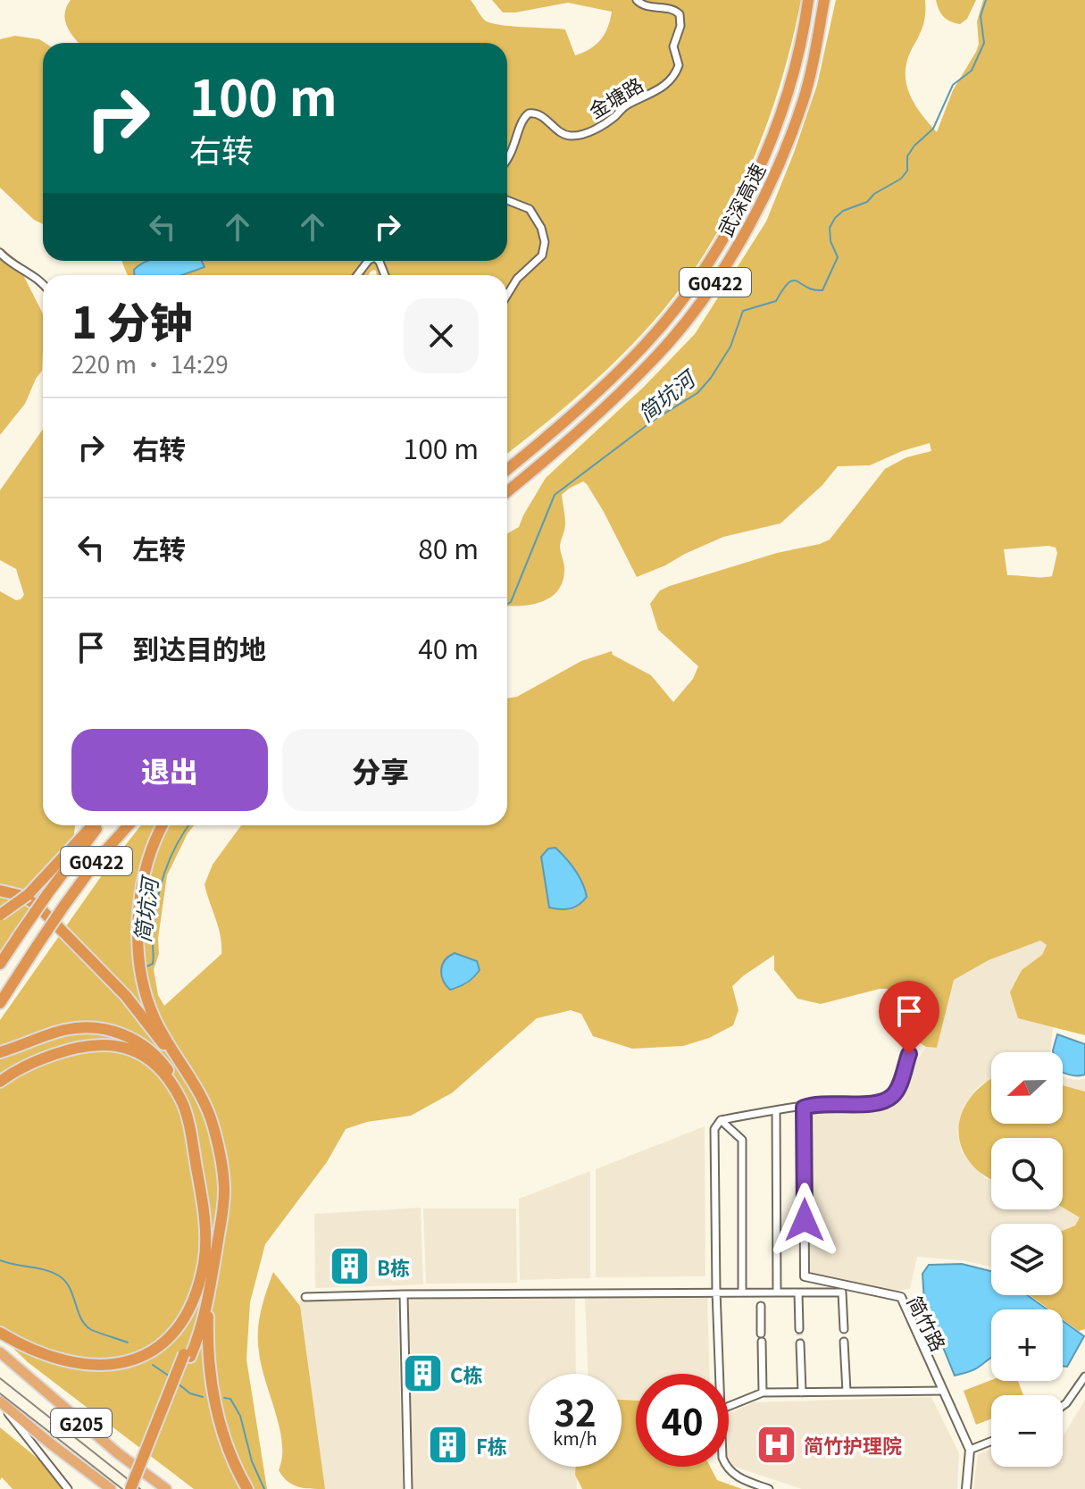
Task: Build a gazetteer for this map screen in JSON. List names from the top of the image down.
{
  "streets": {
    "highway": ["武深高速", "G0422", "G205"],
    "street": ["金塘路", "简竹路"]
  },
  "water": ["简坑河"],
  "places": {
    "building": ["B栋", "C栋", "F栋"],
    "hospital": ["简竹护理院"]
  },
  "north": "left",
  "page": {
    "turn": ["100 m", "右转"],
    "heading": ["1 分钟", "220 m · 14:29"],
    "list": [
      {
        "name": "右转",
        "value": "100 m"
      },
      {
        "name": "左转",
        "value": "80 m"
      },
      {
        "name": "到达目的地",
        "value": "40 m"
      }
    ],
    "buttons": ["退出", "分享"],
    "map_buttons": ["+", "−"],
    "speed": "32 km/h",
    "limit": "40"
  }
}
